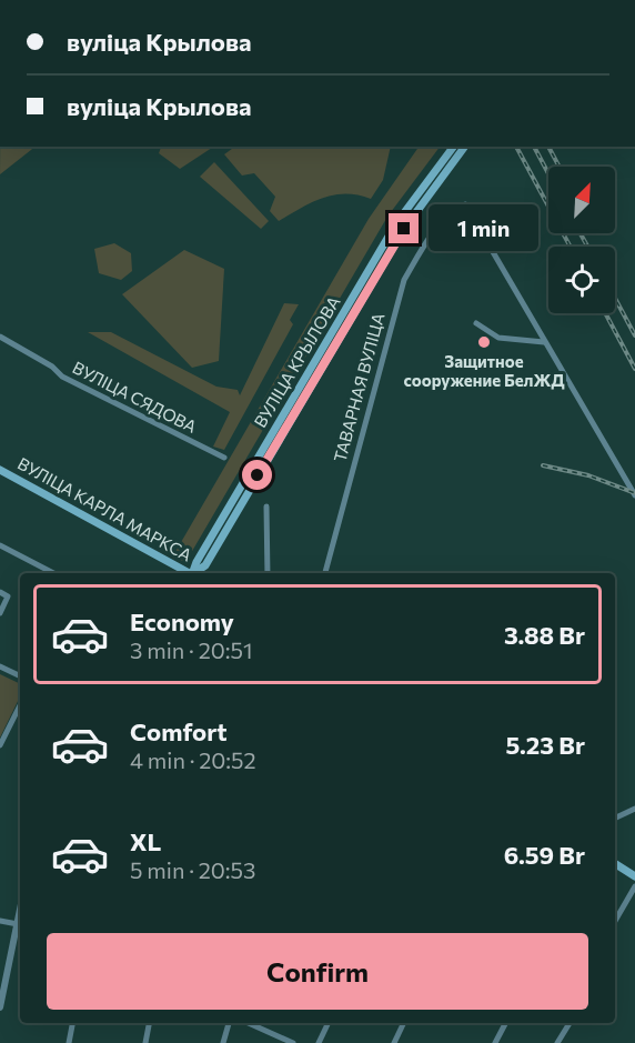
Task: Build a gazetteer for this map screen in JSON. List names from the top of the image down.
{
  "streets": {
    "main road": ["ВУЛІЦА КРЫЛОВА", "ВУЛІЦА КАРЛА МАРКСА"],
    "street": ["ТАВАРНАЯ ВУЛІЦА", "ВУЛІЦА СЯДОВА"]
  },
  "places": ["Защитное сооружение БелЖД"],
  "north": "top right",
  "page": {
    "banner": ["вуліца Крылова", "вуліца Крылова"],
    "bubble": "1 min",
    "list": [
      {
        "name": "Economy",
        "note": "3 min · 20:51",
        "value": "3.88 Br"
      },
      {
        "name": "Comfort",
        "note": "4 min · 20:52",
        "value": "5.23 Br"
      },
      {
        "name": "XL",
        "note": "5 min · 20:53",
        "value": "6.59 Br"
      }
    ],
    "buttons": "Confirm"
  }
}
